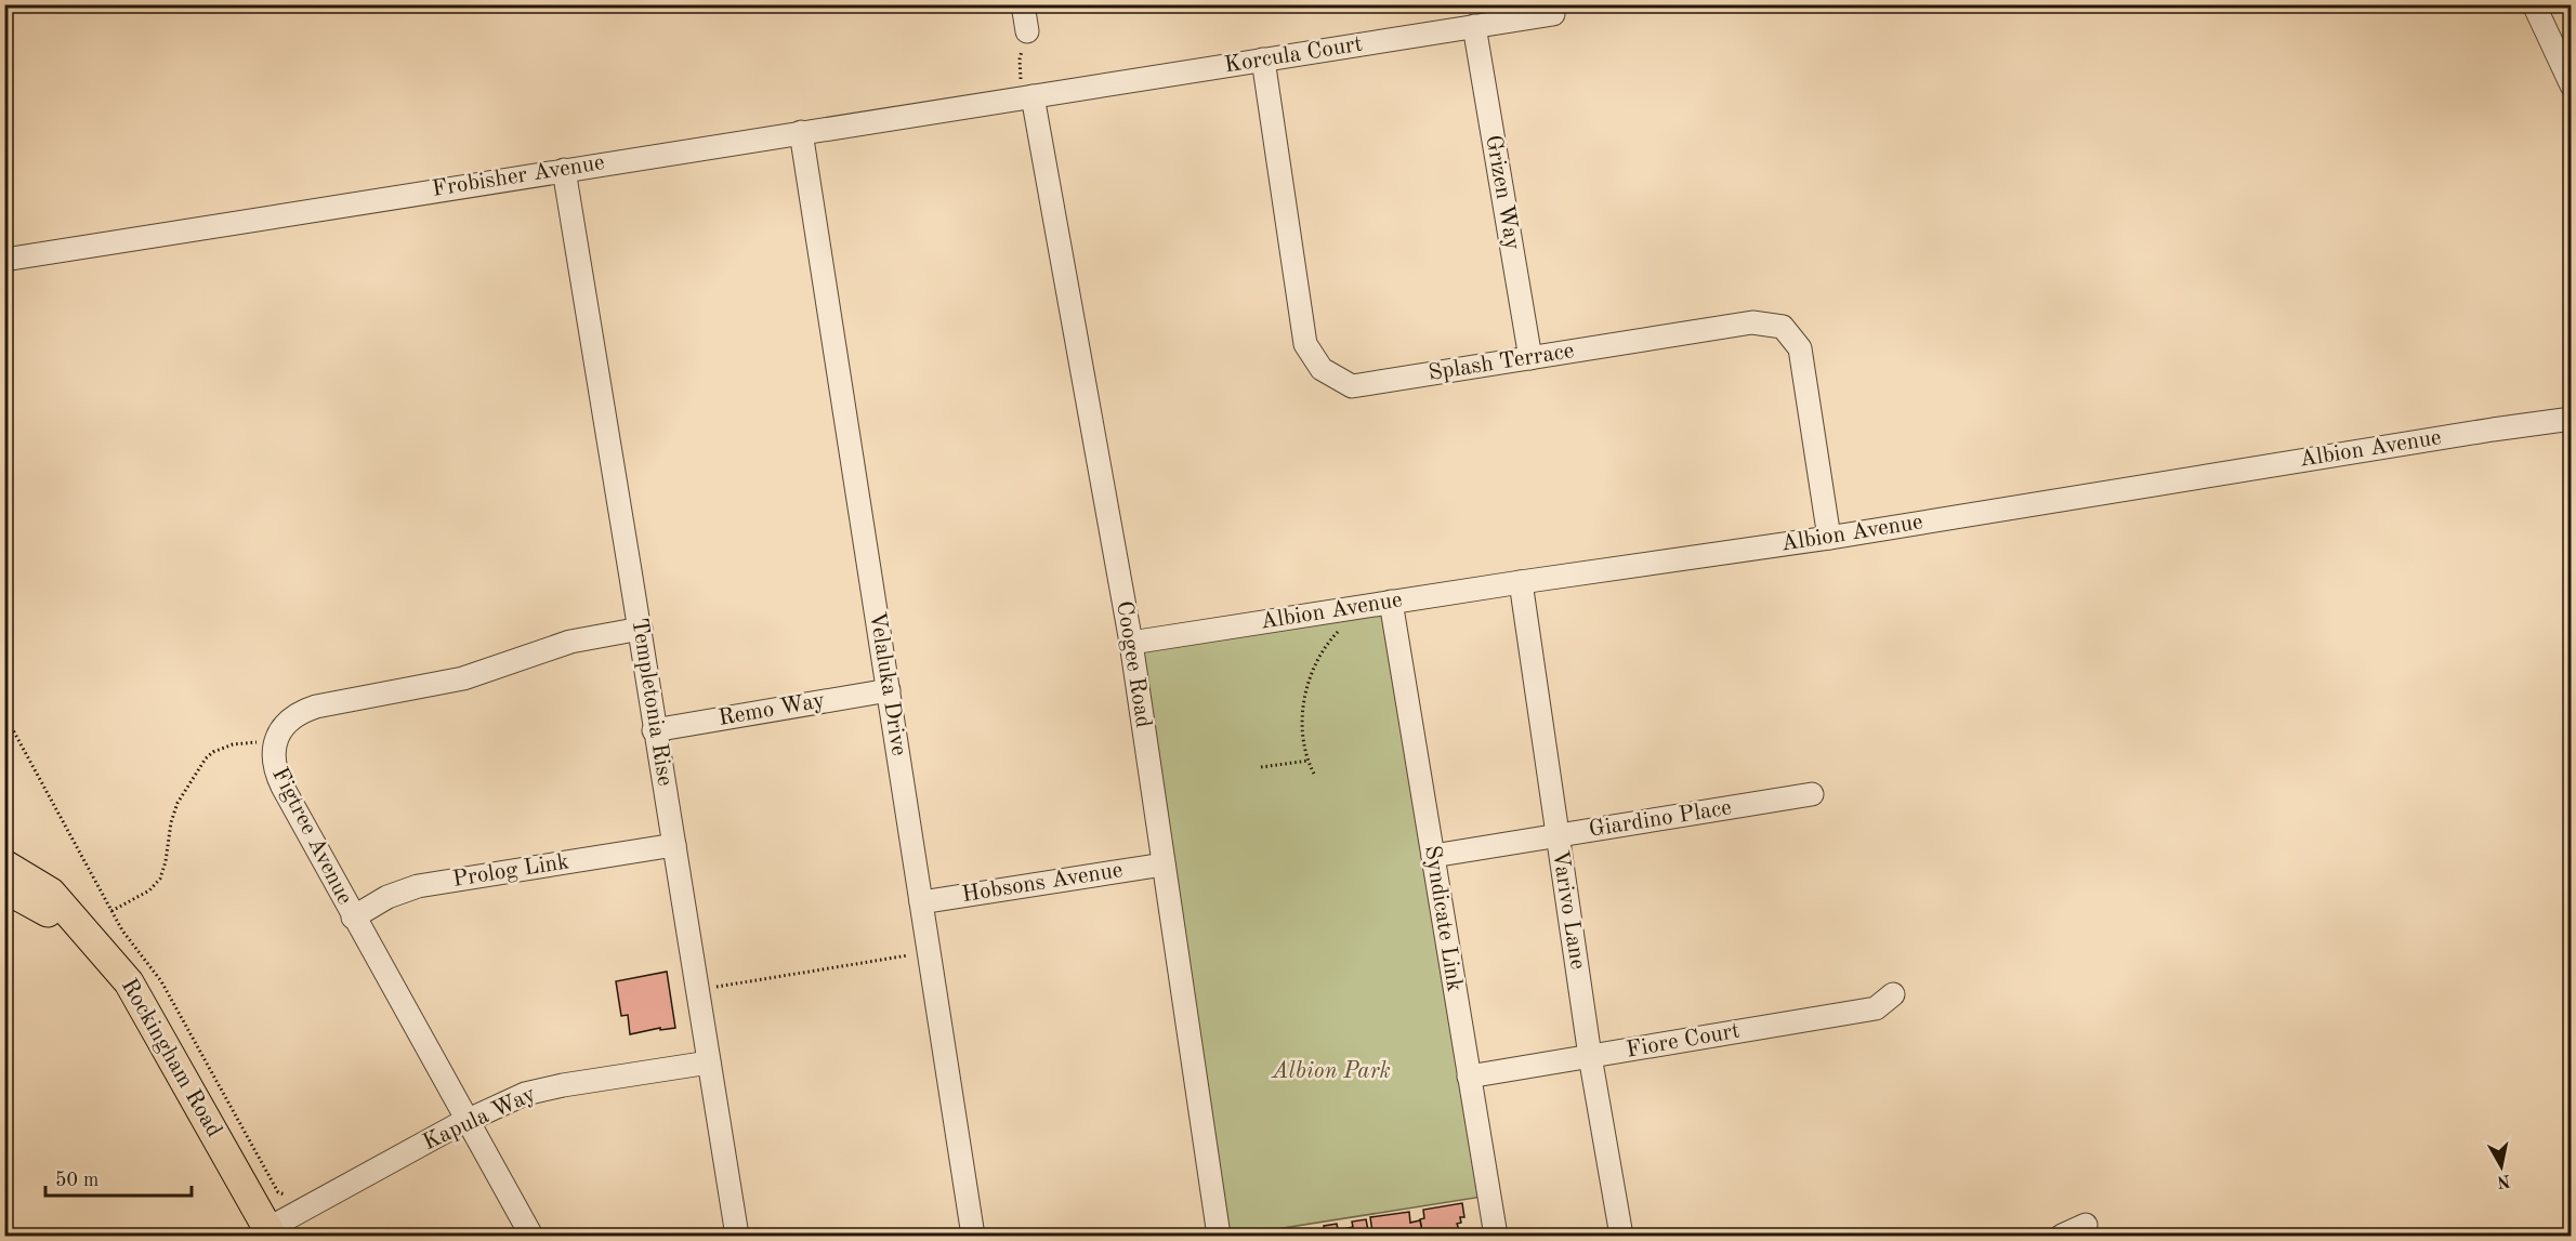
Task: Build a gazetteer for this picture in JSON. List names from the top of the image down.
{
  "streets": {
    "main road": ["Rockingham Road"],
    "street": [
      "Korcula Court",
      "Frobisher Avenue",
      "Grizen Way",
      "Splash Terrace",
      "Albion Avenue",
      "Coogee Road",
      "Velaluka Drive",
      "Templetonia Rise",
      "Remo Way",
      "Giardino Place",
      "Figtree Avenue",
      "Prolog Link",
      "Hobsons Avenue",
      "Varivo Lane",
      "Syndicate Link",
      "Fiore Court",
      "Kapula Way"
    ]
  },
  "crossings": [
    ["Korcula Court", "Frobisher Avenue"],
    ["Korcula Court", "Grizen Way"],
    ["Korcula Court", "Splash Terrace"],
    ["Korcula Court", "Coogee Road"],
    ["Frobisher Avenue", "Coogee Road"],
    ["Frobisher Avenue", "Velaluka Drive"],
    ["Frobisher Avenue", "Templetonia Rise"],
    ["Grizen Way", "Splash Terrace"],
    ["Splash Terrace", "Albion Avenue"],
    ["Albion Avenue", "Coogee Road"],
    ["Albion Avenue", "Varivo Lane"],
    ["Albion Avenue", "Syndicate Link"],
    ["Coogee Road", "Hobsons Avenue"],
    ["Velaluka Drive", "Remo Way"],
    ["Velaluka Drive", "Hobsons Avenue"],
    ["Templetonia Rise", "Remo Way"],
    ["Templetonia Rise", "Figtree Avenue"],
    ["Templetonia Rise", "Prolog Link"],
    ["Templetonia Rise", "Kapula Way"],
    ["Giardino Place", "Varivo Lane"],
    ["Giardino Place", "Syndicate Link"],
    ["Figtree Avenue", "Prolog Link"],
    ["Figtree Avenue", "Kapula Way"],
    ["Varivo Lane", "Fiore Court"],
    ["Syndicate Link", "Fiore Court"],
    ["Rockingham Road", "Kapula Way"]
  ],
  "parks": ["Albion Park"],
  "scale_bar": "50 m",
  "north": "bottom"
}
